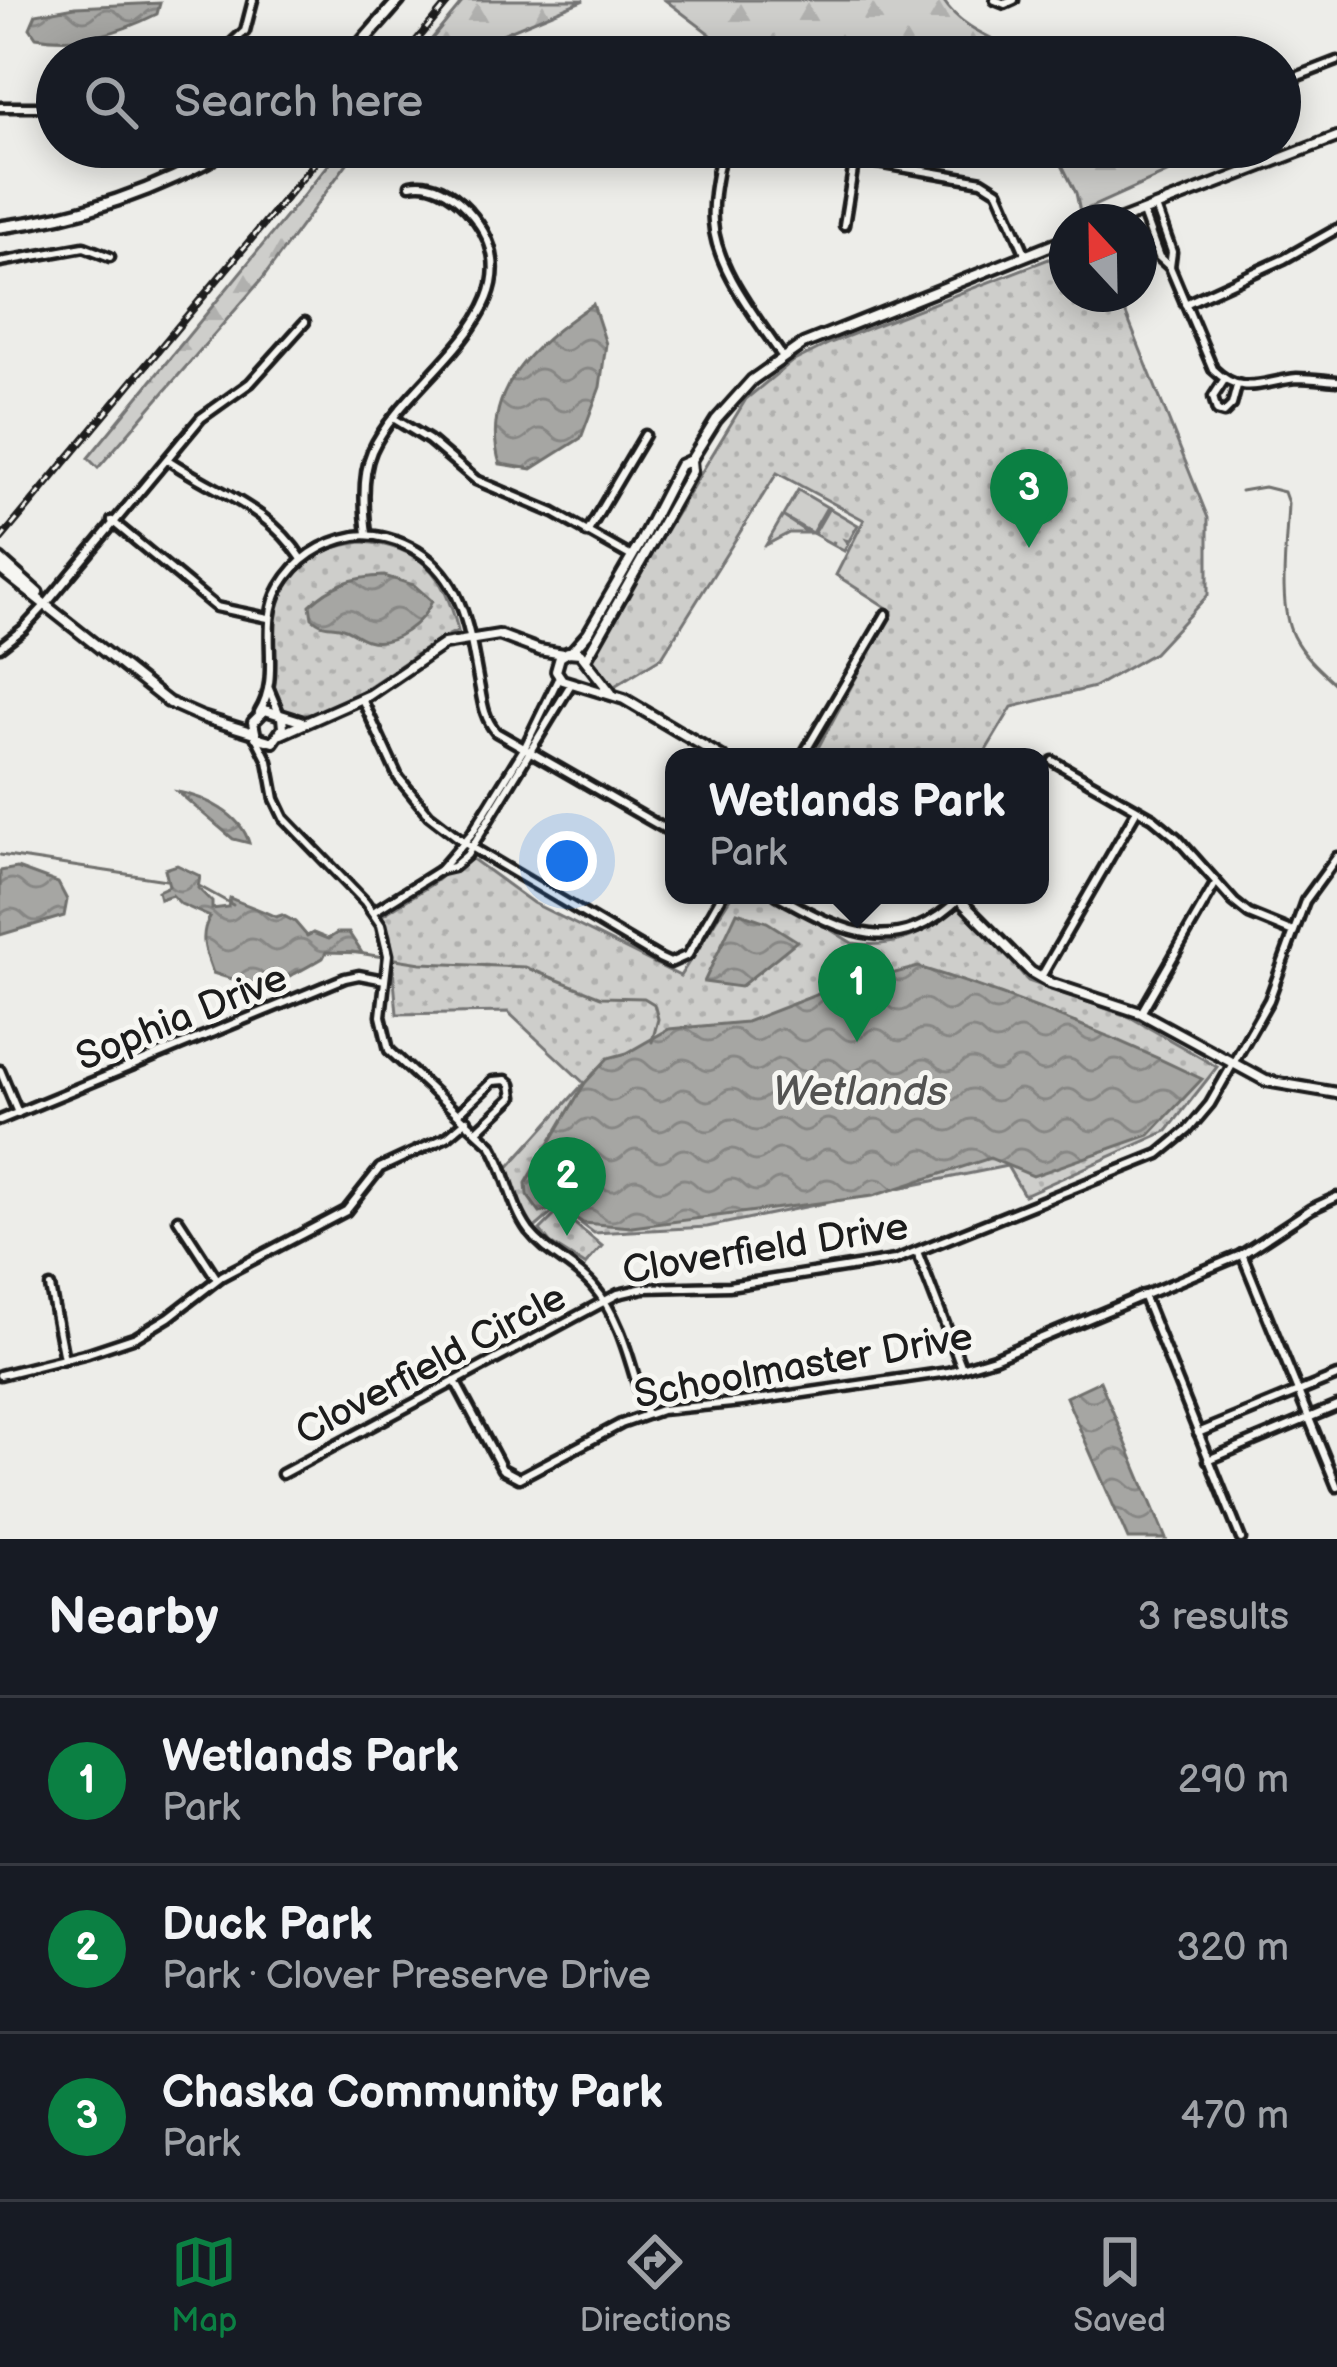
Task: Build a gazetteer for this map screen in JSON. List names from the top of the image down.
{
  "streets": {
    "street": [
      "Sophia Drive",
      "Cloverfield Drive",
      "Cloverfield Circle",
      "Schoolmaster Drive"
    ]
  },
  "crossings": [
    ["Cloverfield Drive", "Cloverfield Circle"],
    ["Cloverfield Circle", "Schoolmaster Drive"]
  ],
  "water": ["Wetlands"],
  "north": "top",
  "page": {
    "search": "Search here",
    "pins": ["3", "1", "2"],
    "popup": ["Wetlands Park", "Park"],
    "heading": ["Nearby", "3 results"],
    "list": [
      {
        "mark": "1",
        "name": "Wetlands Park",
        "note": "Park",
        "value": "290 m"
      },
      {
        "mark": "2",
        "name": "Duck Park",
        "note": "Park · Clover Preserve Drive",
        "value": "320 m"
      },
      {
        "mark": "3",
        "name": "Chaska Community Park",
        "note": "Park",
        "value": "470 m"
      }
    ],
    "nav": ["Map", "Directions", "Saved"]
  }
}
